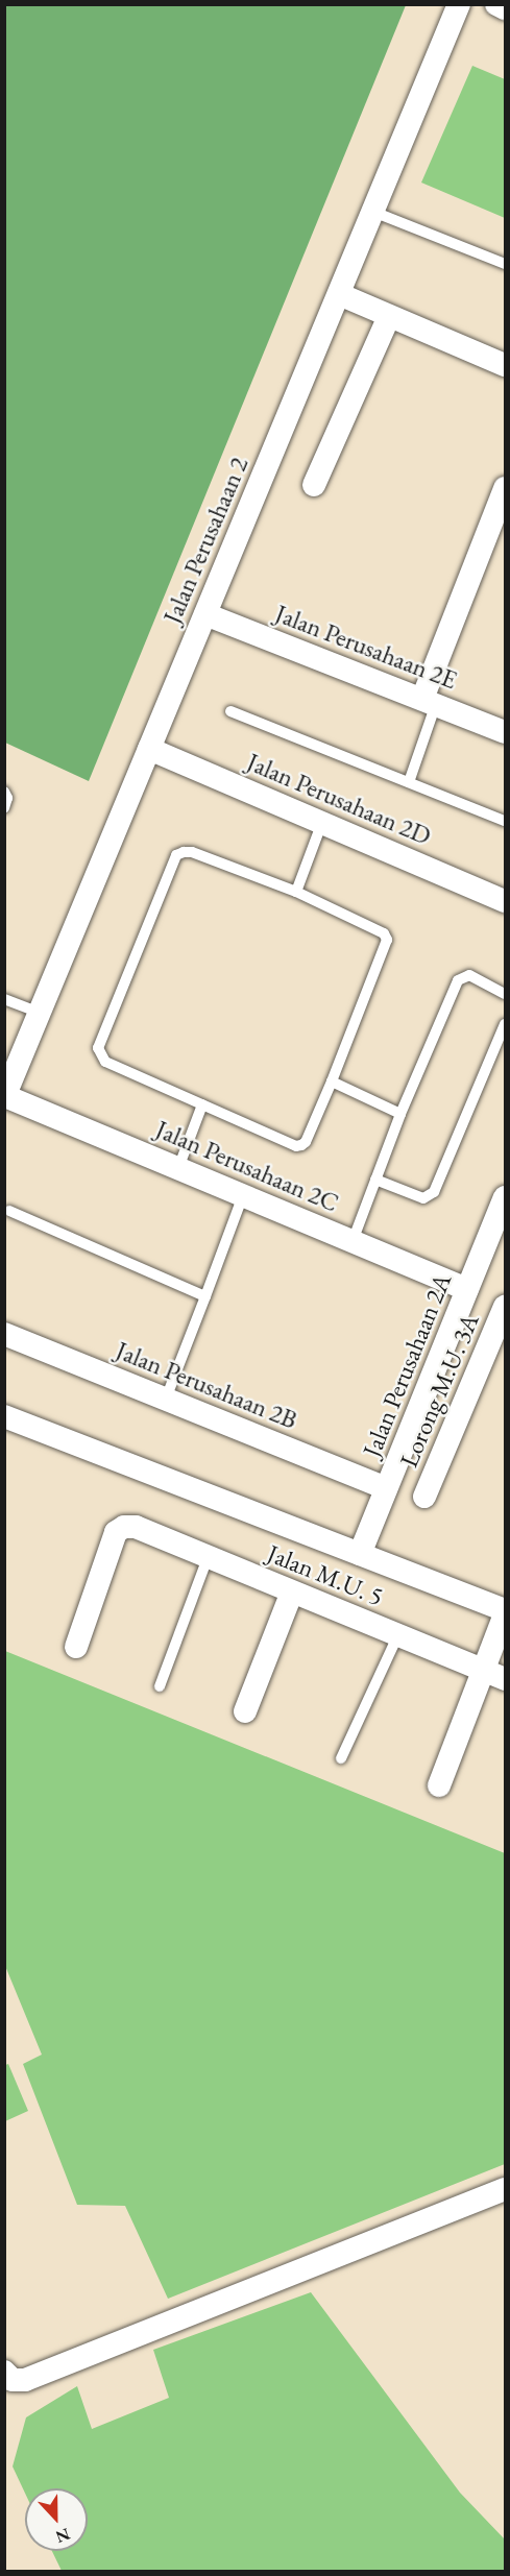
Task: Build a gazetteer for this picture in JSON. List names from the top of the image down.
{
  "streets": {
    "street": [
      "Jalan Perusahaan 2",
      "Jalan Perusahaan 2E",
      "Jalan Perusahaan 2D",
      "Jalan Perusahaan 2C",
      "Jalan Perusahaan 2A",
      "Jalan Perusahaan 2B",
      "Lorong M.U. 3A",
      "Jalan M.U. 5"
    ]
  },
  "crossings": [
    ["Jalan Perusahaan 2", "Jalan Perusahaan 2E"],
    ["Jalan Perusahaan 2", "Jalan Perusahaan 2D"],
    ["Jalan Perusahaan 2", "Jalan Perusahaan 2C"],
    ["Jalan Perusahaan 2C", "Jalan Perusahaan 2A"],
    ["Jalan Perusahaan 2A", "Jalan Perusahaan 2B"]
  ],
  "north": "bottom"
}
